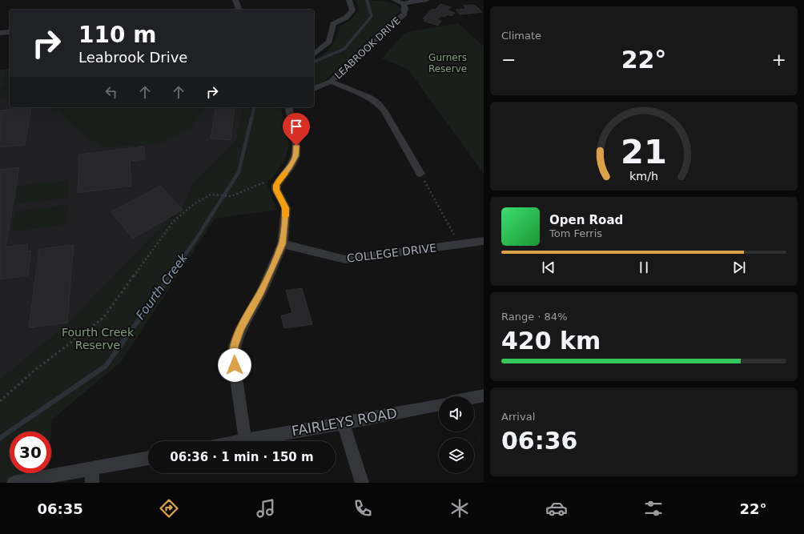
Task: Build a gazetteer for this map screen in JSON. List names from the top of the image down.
{
  "streets": {
    "street": ["LEABROOK DRIVE", "COLLEGE DRIVE", "FAIRLEYS ROAD"]
  },
  "water": ["Fourth Creek"],
  "parks": ["Gurners Reserve", "Fourth Creek Reserve"],
  "page": {
    "tile": [
      "Climate",
      ["Range · 84%", "420 km"],
      ["Arrival", "06:36"]
    ],
    "turn": ["110 m", "Leabrook Drive"],
    "heat": ["−", "22°", "+"],
    "song": ["Open Road", "Tom Ferris"],
    "limit": "30",
    "trip": "06:36 · 1 min · 150 m",
    "tabs": ["06:35", "22°"],
    "gauge": ["21", "km/h"]
  }
}
